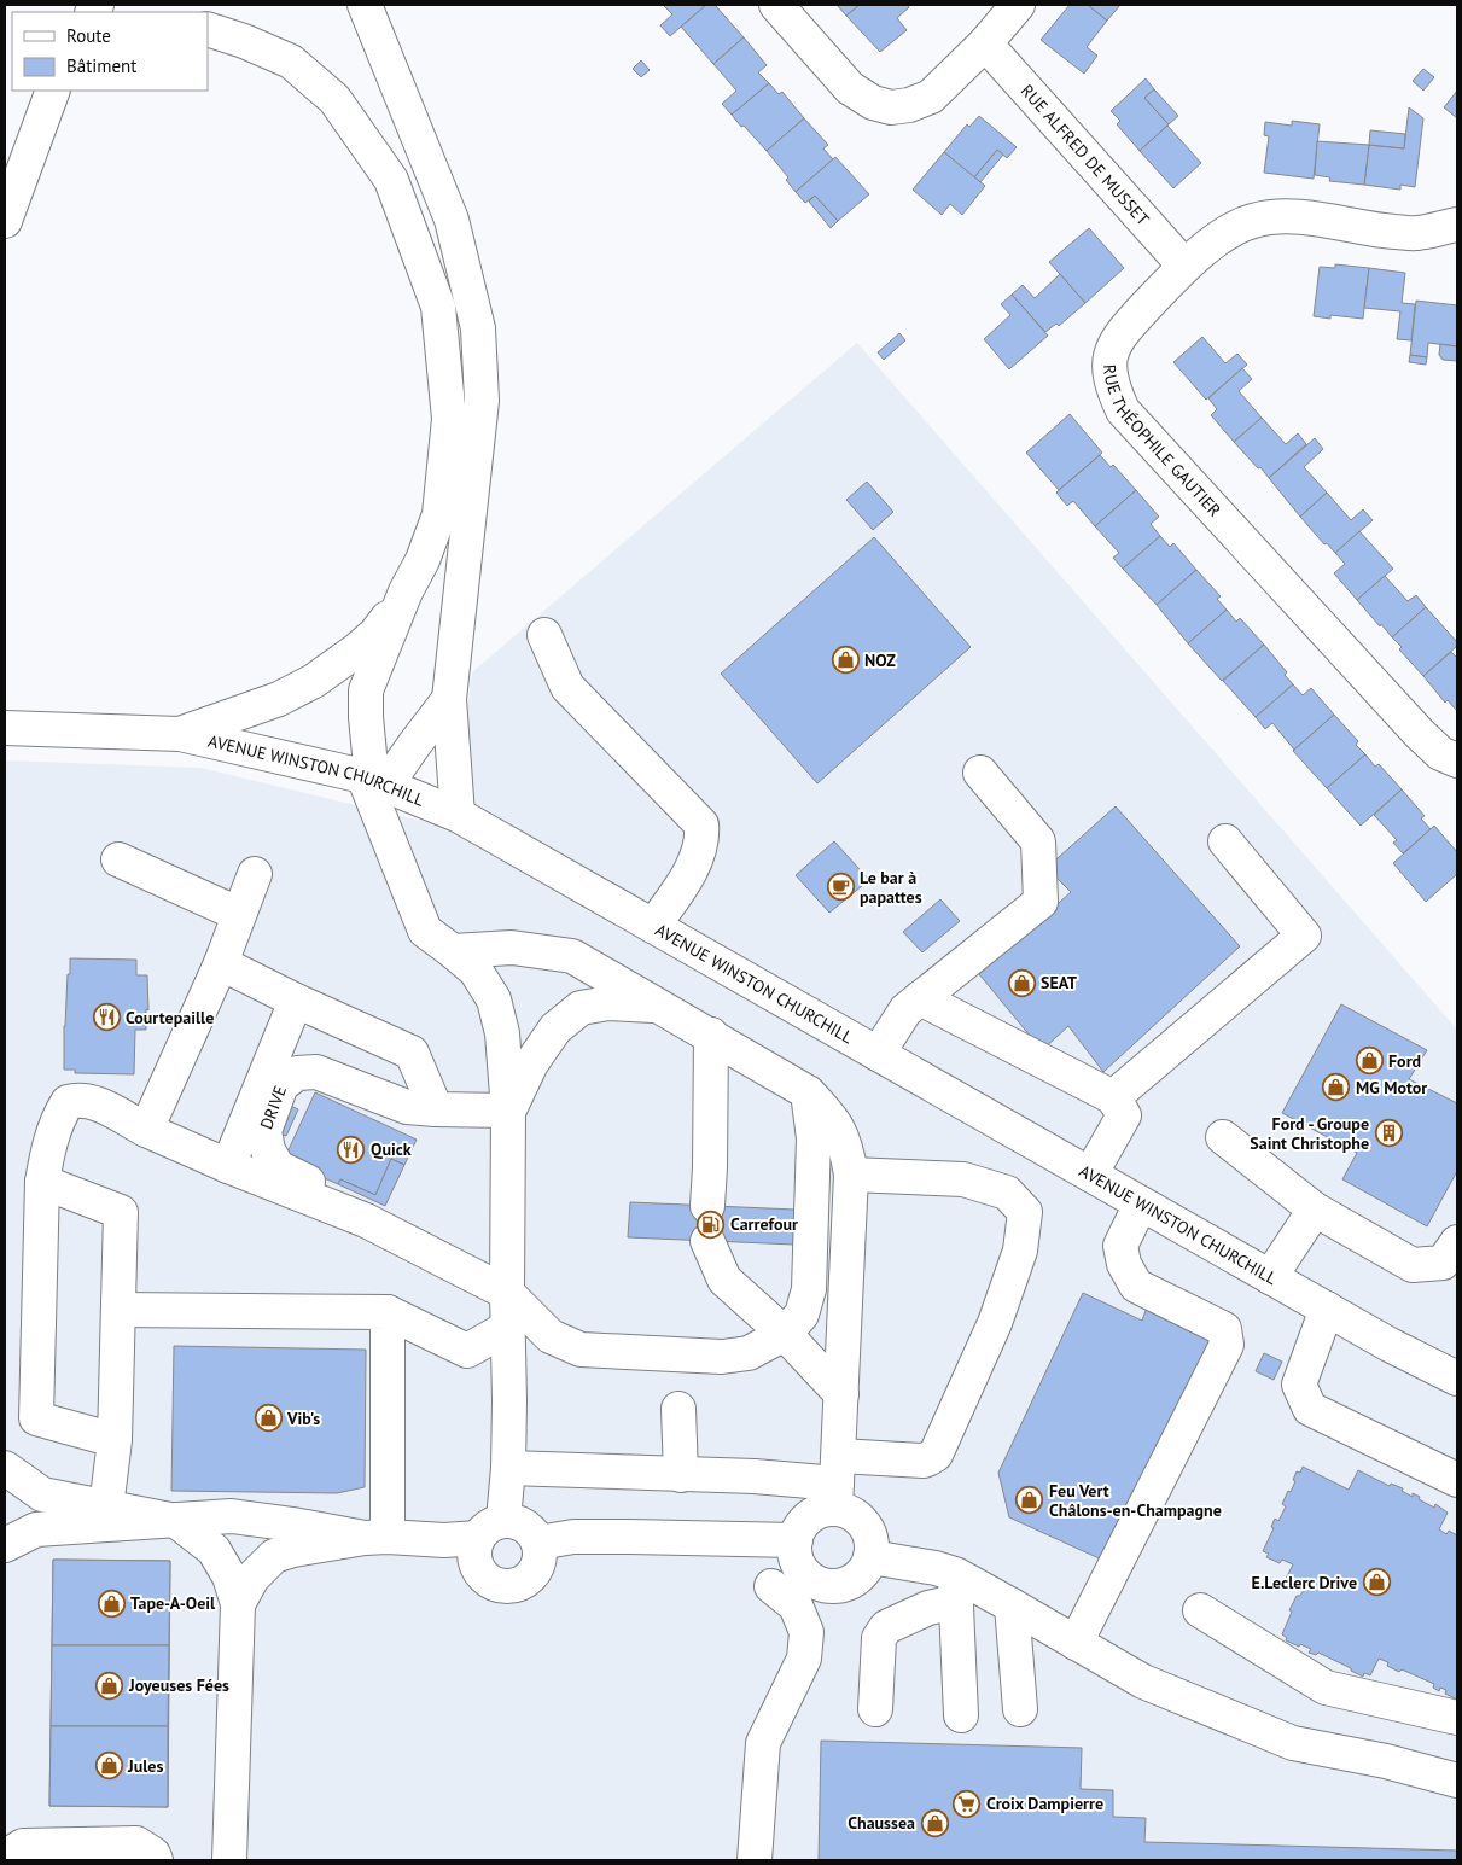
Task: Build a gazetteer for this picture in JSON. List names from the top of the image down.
{
  "streets": {
    "street": [
      "RUE ALFRED DE MUSSET",
      "RUE THÉOPHILE GAUTIER",
      "AVENUE WINSTON CHURCHILL",
      "DRIVE"
    ]
  },
  "crossings": [
    ["RUE ALFRED DE MUSSET", "RUE THÉOPHILE GAUTIER"]
  ],
  "places": {
    "shop": [
      "NOZ",
      "SEAT",
      "Ford",
      "MG Motor",
      "Vib's",
      "Feu Vert Châlons-en-Champagne",
      "E.Leclerc Drive",
      "Tape-A-Oeil",
      "Joyeuses Fées",
      "Jules",
      "Chaussea"
    ],
    "cafe": ["Le bar à papattes"],
    "restaurant": ["Courtepaille", "Quick"],
    "building": ["Ford - Groupe Saint Christophe"],
    "fuel station": ["Carrefour"],
    "supermarket": ["Croix Dampierre"]
  },
  "legend": ["Route", "Bâtiment"]
}
